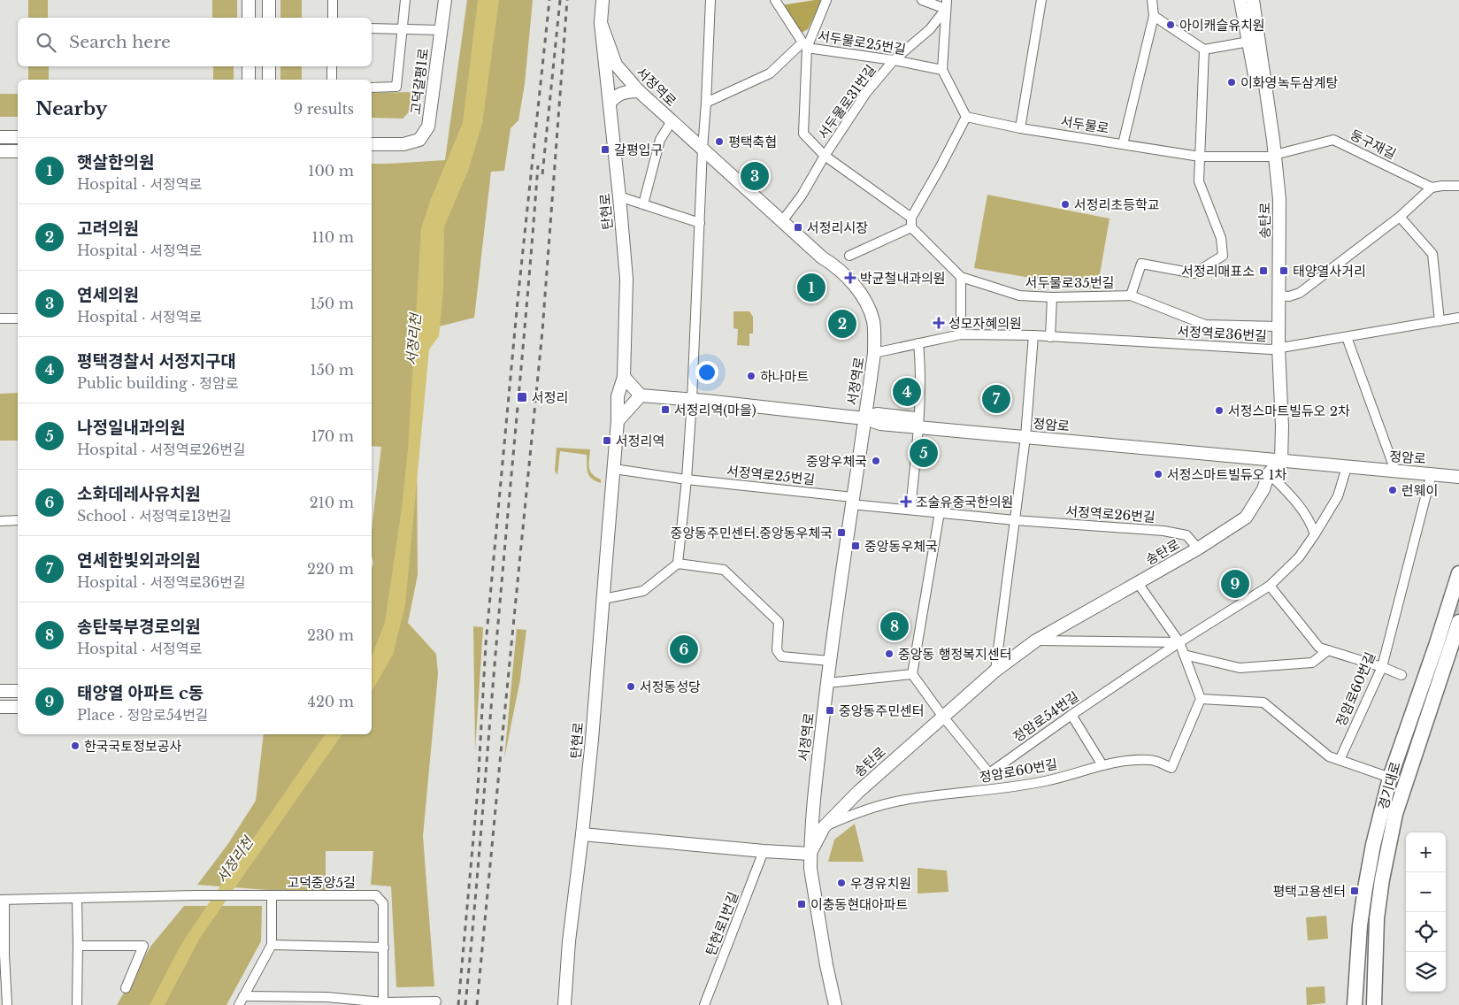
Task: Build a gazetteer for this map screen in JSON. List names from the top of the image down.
{
  "streets": {
    "main road": ["경기대로"],
    "street": [
      "서두물로25번길",
      "고덕갈평1로",
      "서정역로",
      "서두물로31번길",
      "서두물로",
      "둥구재길",
      "탄현로",
      "송탄로",
      "서두물로35번길",
      "서정역로36번길",
      "정암로",
      "서정역로25번길",
      "서정역로26번길",
      "정암로60번길",
      "정암로54번길",
      "고덕중앙5길",
      "탄현로1번길"
    ]
  },
  "crossings": [
    ["서두물로25번길", "서두물로31번길"],
    ["서정역로", "서두물로31번길"],
    ["서정역로", "탄현로"],
    ["서정역로", "송탄로"],
    ["서정역로", "서정역로36번길"],
    ["서정역로", "정암로"],
    ["서정역로", "서정역로25번길"],
    ["서정역로", "서정역로26번길"],
    ["서두물로", "둥구재길"],
    ["서두물로", "송탄로"],
    ["둥구재길", "송탄로"],
    ["탄현로", "서정역로25번길"],
    ["송탄로", "서두물로35번길"],
    ["송탄로", "서정역로36번길"],
    ["송탄로", "정암로"],
    ["송탄로", "서정역로26번길"],
    ["송탄로", "정암로60번길"],
    ["송탄로", "정암로54번길"],
    ["정암로", "정암로60번길"],
    ["정암로", "정암로54번길"],
    ["서정역로25번길", "서정역로26번길"]
  ],
  "water": ["서정리천"],
  "places": {
    "other": [
      "아이캐슬유치원",
      "이화영녹두삼계탕",
      "평택축협",
      "서정리초등학교",
      "하나마트",
      "서정스마트빌듀오 2차",
      "중앙우체국",
      "서정스마트빌듀오 1차",
      "런웨이",
      "중앙동 행정복지센터",
      "서정동성당",
      "한국국토정보공사",
      "우경유치원"
    ],
    "transit": [
      "갈평입구",
      "서정리시장",
      "서정리매표소",
      "태양열사거리",
      "서정리",
      "서정리역(마을)",
      "서정리역",
      "중앙동주민센터.중앙동우체국",
      "중앙동우체국",
      "중앙동주민센터",
      "평택고용센터",
      "이충동현대아파트"
    ],
    "health": ["박균철내과의원", "성모자혜의원", "조술유중국한의원"]
  },
  "page": {
    "search": "Search here",
    "heading": ["Nearby", "9 results"],
    "list": [
      {
        "mark": "1",
        "name": "햇살한의원",
        "note": "Hospital · 서정역로",
        "value": "100 m"
      },
      {
        "mark": "2",
        "name": "고려의원",
        "note": "Hospital · 서정역로",
        "value": "110 m"
      },
      {
        "mark": "3",
        "name": "연세의원",
        "note": "Hospital · 서정역로",
        "value": "150 m"
      },
      {
        "mark": "4",
        "name": "평택경찰서 서정지구대",
        "note": "Public building · 정암로",
        "value": "150 m"
      },
      {
        "mark": "5",
        "name": "나정일내과의원",
        "note": "Hospital · 서정역로26번길",
        "value": "170 m"
      },
      {
        "mark": "6",
        "name": "소화데레사유치원",
        "note": "School · 서정역로13번길",
        "value": "210 m"
      },
      {
        "mark": "7",
        "name": "연세한빛외과의원",
        "note": "Hospital · 서정역로36번길",
        "value": "220 m"
      },
      {
        "mark": "8",
        "name": "송탄북부경로의원",
        "note": "Hospital · 서정역로",
        "value": "230 m"
      },
      {
        "mark": "9",
        "name": "태양열 아파트 c동",
        "note": "Place · 정암로54번길",
        "value": "420 m"
      }
    ],
    "pins": [
      "3",
      "1",
      "2",
      "4",
      "7",
      "5",
      "9",
      "8",
      "6"
    ],
    "map_buttons": ["+", "−"]
  }
}
